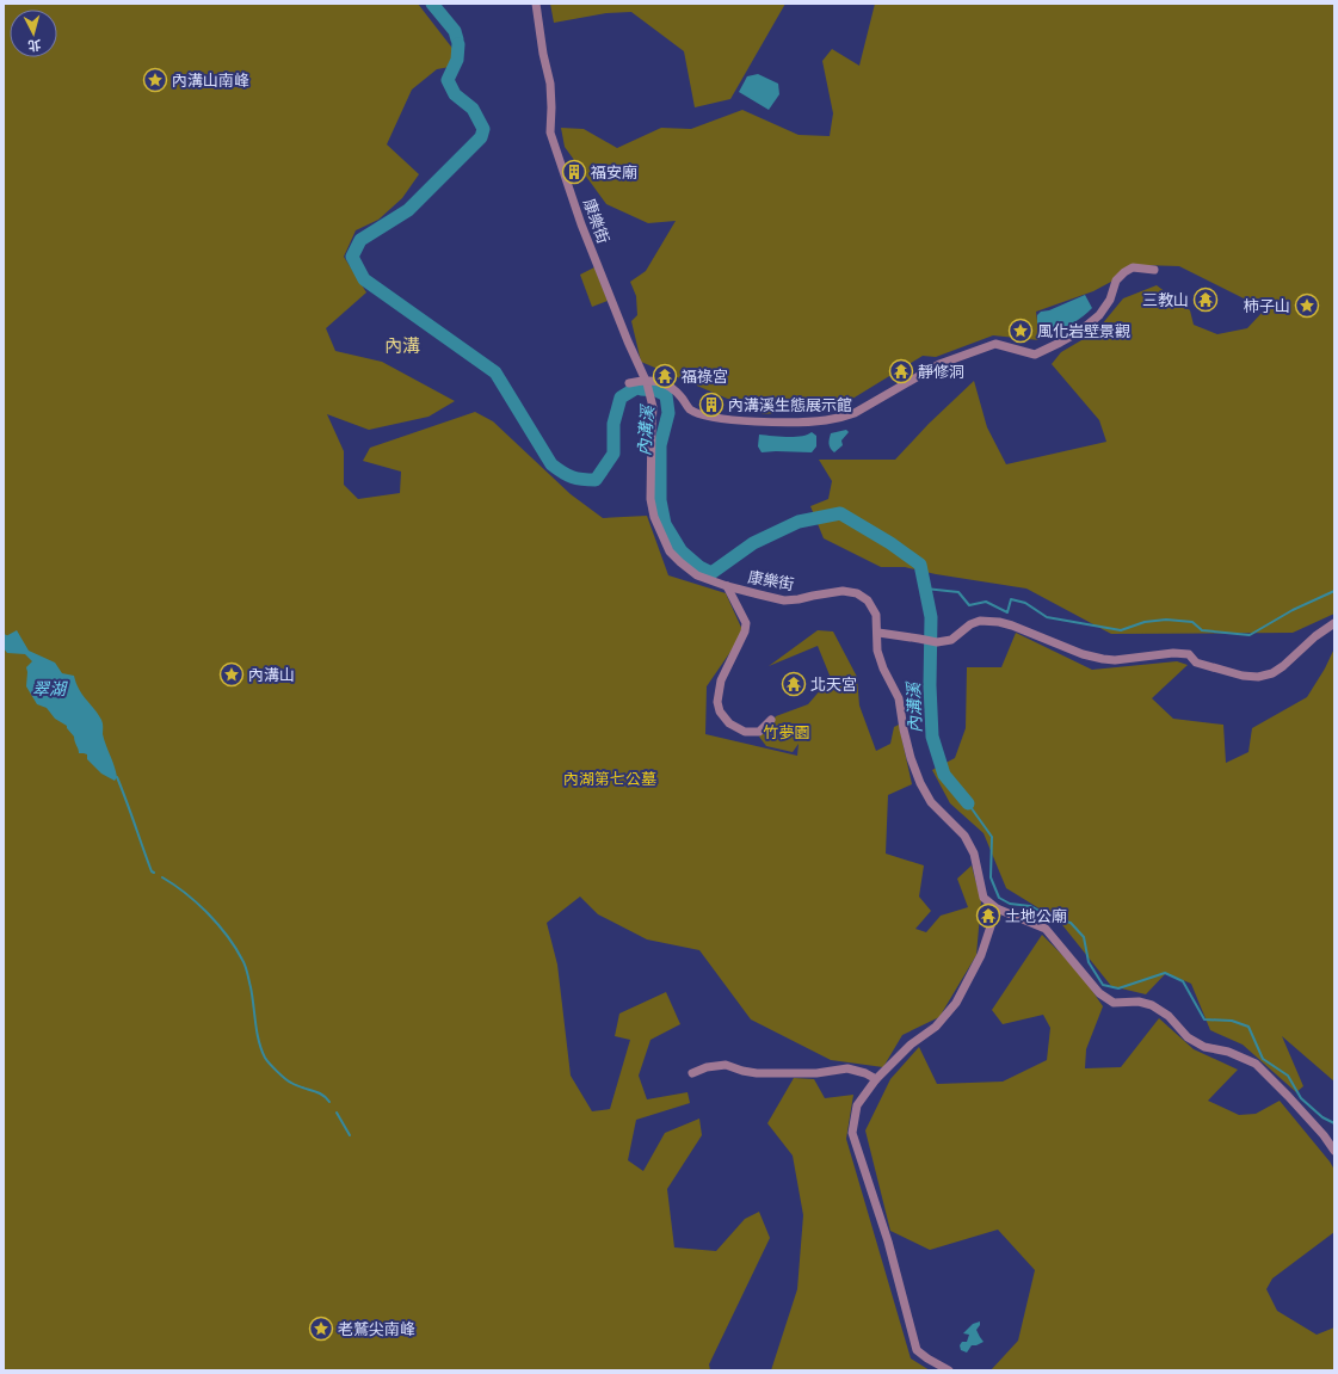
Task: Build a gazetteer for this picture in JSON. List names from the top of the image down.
{
  "streets": {
    "street": ["康樂街"]
  },
  "districts": ["內溝"],
  "water": ["內溝溪", "翠湖"],
  "parks": ["竹夢園", "內湖第七公墓"],
  "places": {
    "place": [
      "內溝山南峰",
      "柿子山",
      "風化岩壁景觀",
      "內溝山",
      "老鷲尖南峰"
    ],
    "building": ["福安廟", "內溝溪生態展示館"],
    "temple": [
      "三教山",
      "靜修洞",
      "福祿宮",
      "北天宮",
      "土地公廟"
    ]
  },
  "north": "bottom"
}
